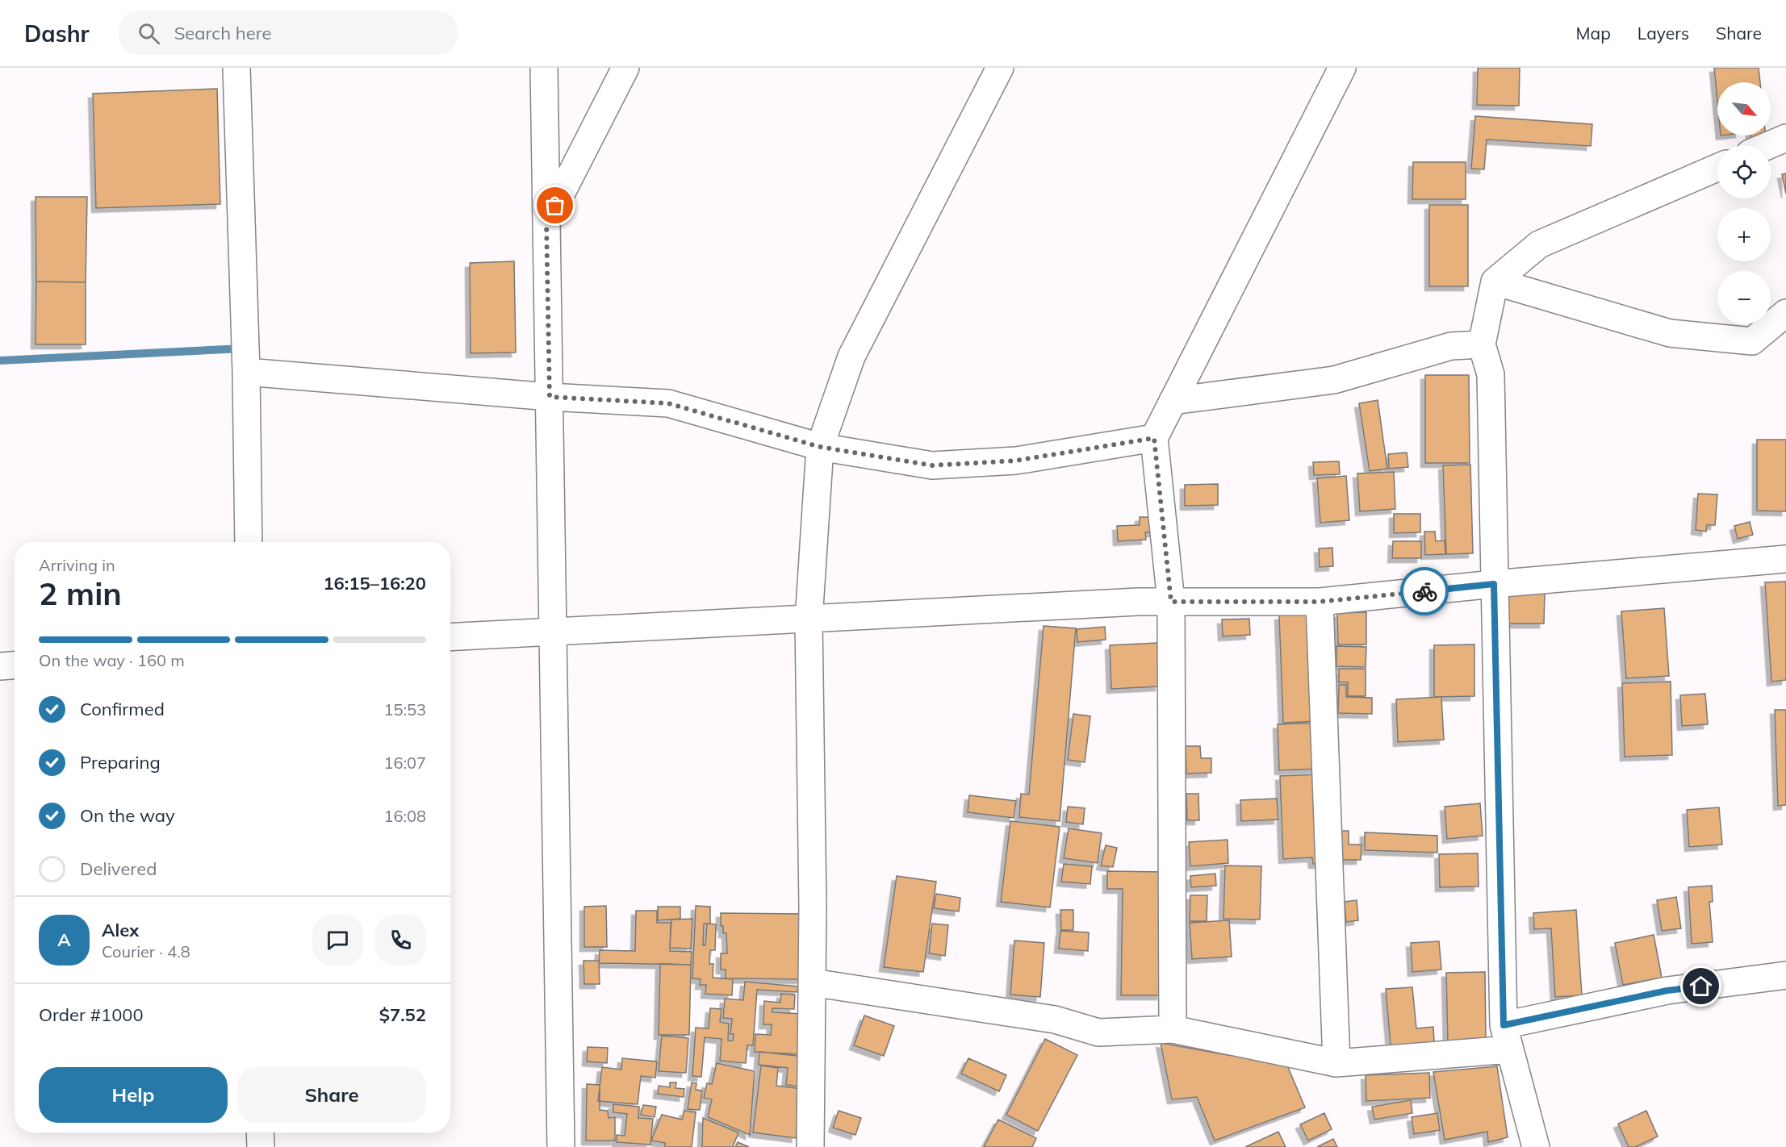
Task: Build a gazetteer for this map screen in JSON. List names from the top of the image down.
{
  "north": "bottom right",
  "page": {
    "header": "Dashr",
    "search": "Search here",
    "nav": ["Map", "Layers", "Share"],
    "map_buttons": ["+", "−"],
    "heading": ["2 min", "Arriving in", "16:15–16:20"],
    "panel": [
      "Alex",
      "Courier · 4.8",
      "Order #1000",
      "$7.52"
    ],
    "bar": "On the way · 160 m",
    "list": [
      ["Confirmed", "15:53"],
      ["Preparing", "16:07"],
      ["On the way", "16:08"],
      "Delivered"
    ],
    "round": "A",
    "buttons": ["Help", "Share"]
  }
}
